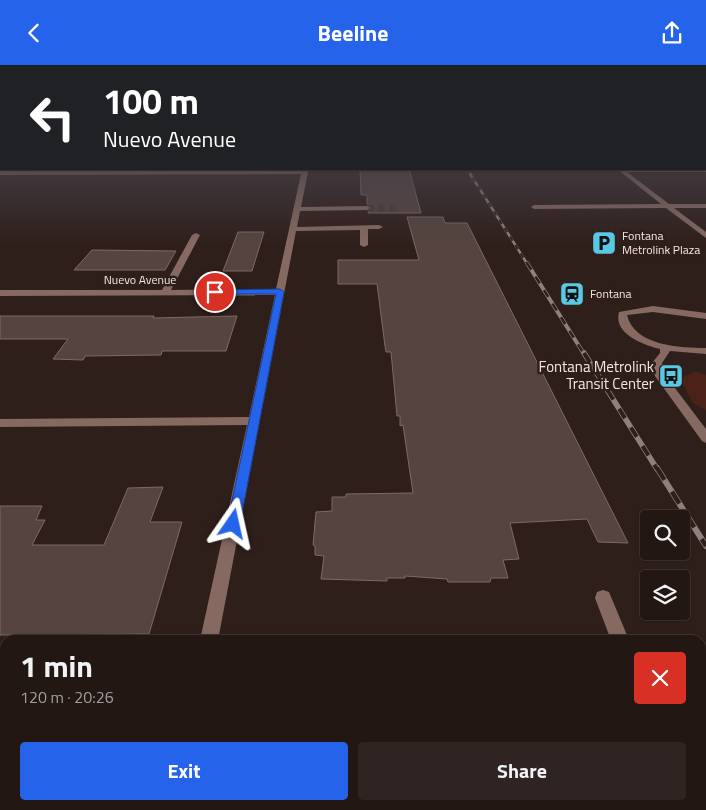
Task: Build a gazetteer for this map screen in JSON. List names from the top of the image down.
{
  "streets": {
    "street": ["Nuevo Avenue"]
  },
  "places": {
    "parking": ["Fontana Metrolink Plaza"],
    "station": ["Fontana"],
    "bus stop": ["Fontana Metrolink Transit Center"]
  },
  "page": {
    "header": "Beeline",
    "turn": ["100 m", "Nuevo Avenue"],
    "heading": ["1 min", "120 m · 20:26"],
    "buttons": ["Exit", "Share"]
  }
}
